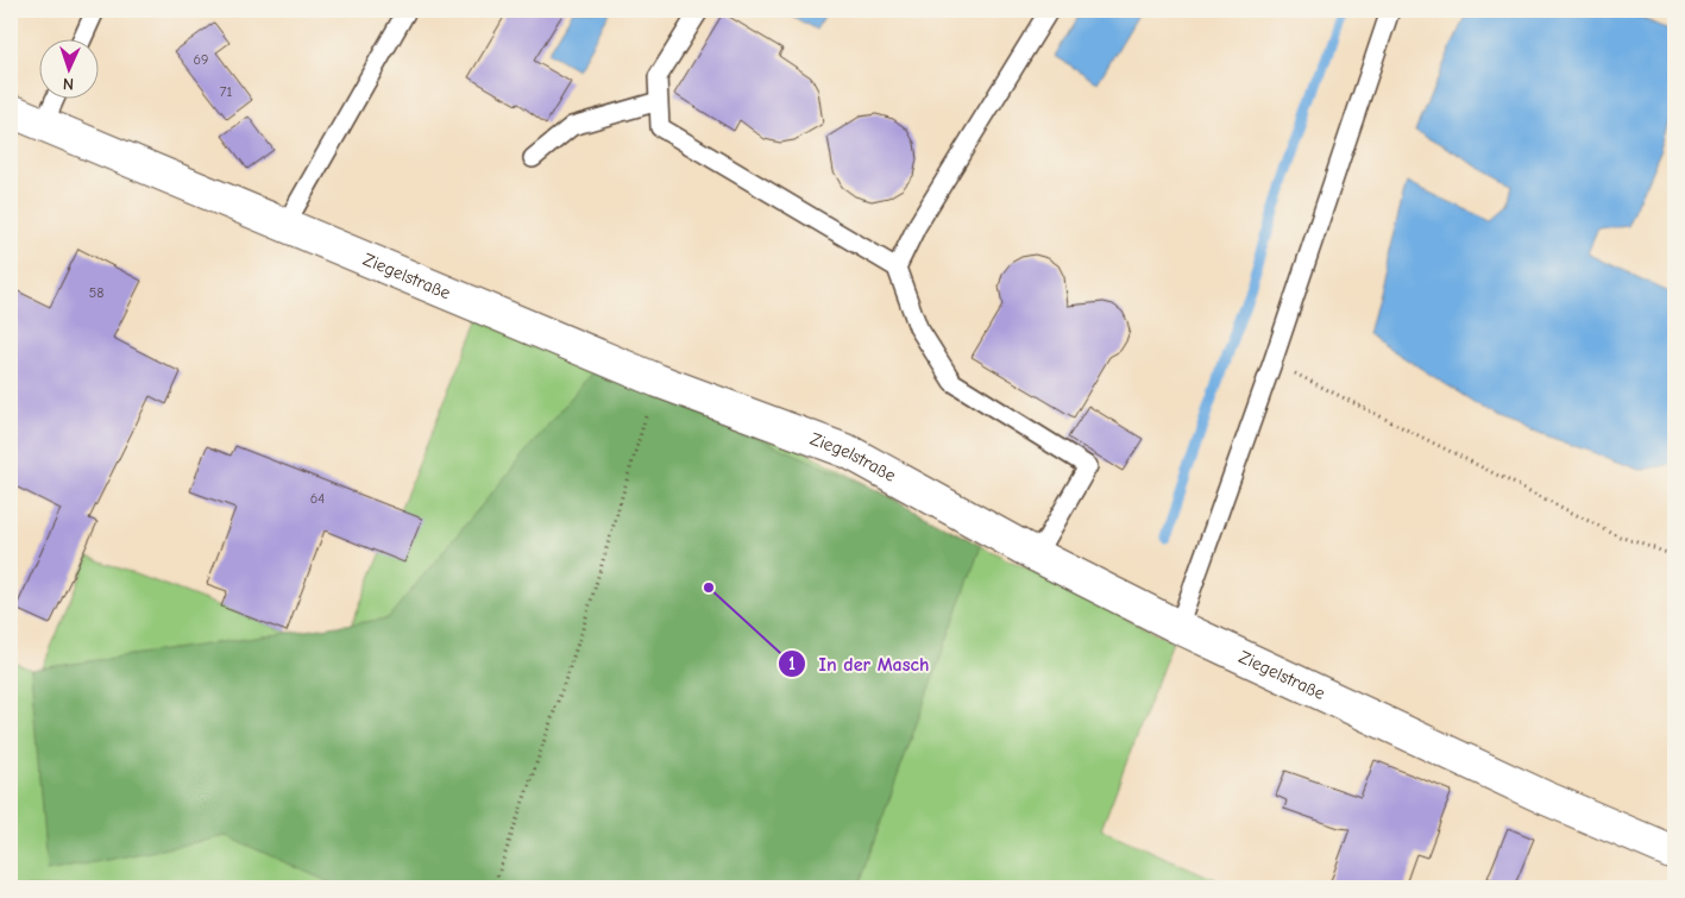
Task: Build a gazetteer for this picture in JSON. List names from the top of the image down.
{
  "streets": {
    "street": ["Ziegelstraße"]
  },
  "places": ["In der Masch"],
  "house_numbers": [
    "69",
    "71",
    "58",
    "64"
  ],
  "north": "bottom"
}
